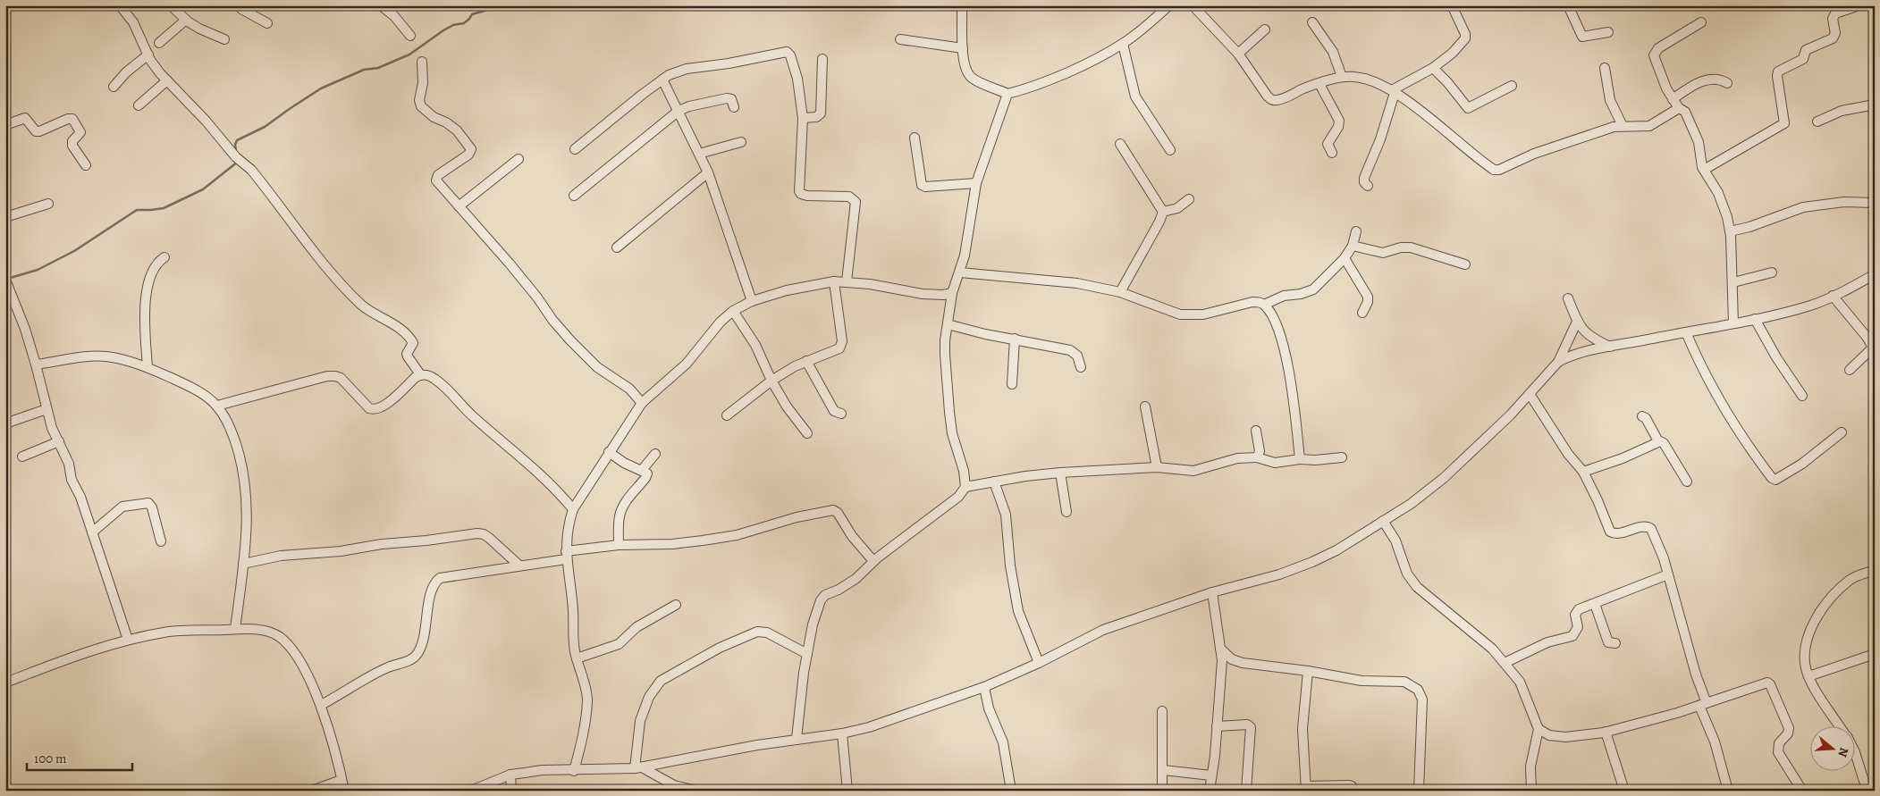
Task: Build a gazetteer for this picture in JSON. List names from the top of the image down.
{
  "scale_bar": "100 m",
  "north": "right"
}
